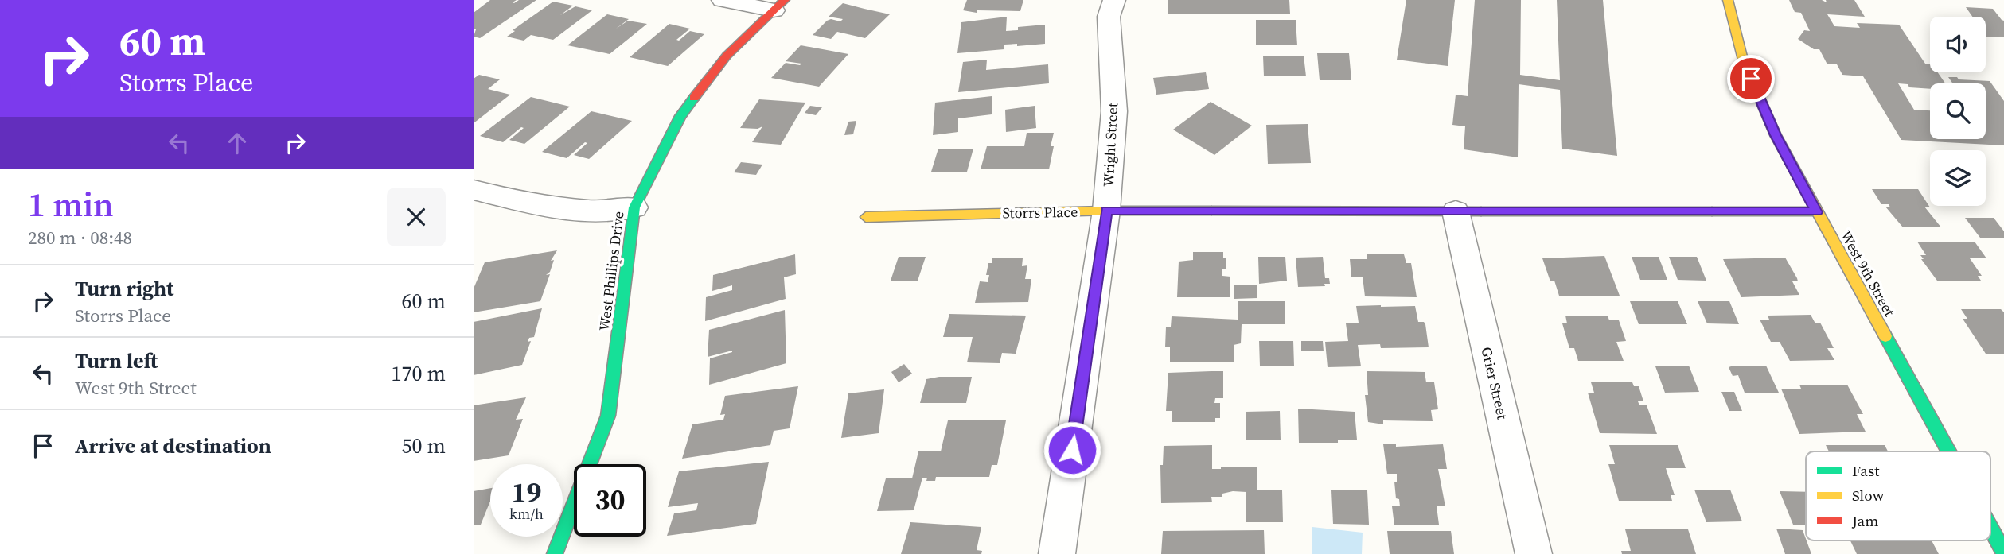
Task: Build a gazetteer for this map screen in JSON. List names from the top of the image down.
{
  "streets": {
    "street": [
      "Wright Street",
      "Storrs Place",
      "West Phillips Drive",
      "West 9th Street",
      "Grier Street"
    ]
  },
  "crossings": [
    ["Wright Street", "Storrs Place"],
    ["Storrs Place", "West 9th Street"],
    ["Storrs Place", "Grier Street"]
  ],
  "legend": ["Fast", "Slow", "Jam"],
  "page": {
    "turn": ["60 m", "Storrs Place"],
    "heading": ["1 min", "280 m · 08:48"],
    "list": [
      {
        "name": "Turn right",
        "note": "Storrs Place",
        "value": "60 m"
      },
      {
        "name": "Turn left",
        "note": "West 9th Street",
        "value": "170 m"
      },
      {
        "name": "Arrive at destination",
        "value": "50 m"
      }
    ],
    "speed": "19 km/h",
    "limit": "30"
  }
}
